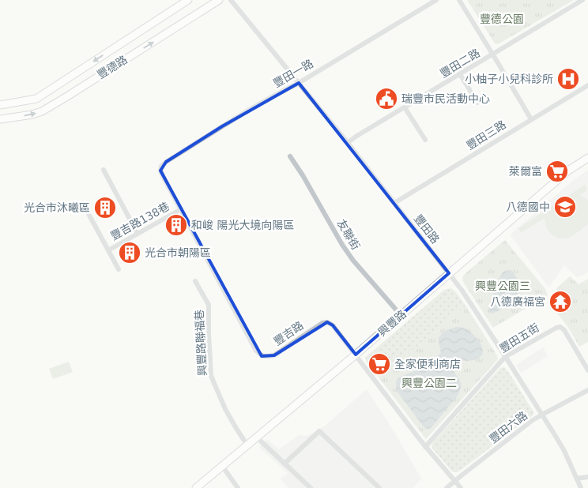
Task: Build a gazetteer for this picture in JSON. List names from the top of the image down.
{
  "streets": {
    "main road": ["豐德路", "興豐路"],
    "street": [
      "豐田二路",
      "豐田一路",
      "豐田三路",
      "豐吉路138巷",
      "豐田路",
      "友聯街",
      "豐吉路",
      "豐田五街",
      "興豐路聯福巷",
      "豐田六路"
    ]
  },
  "crossings": [
    ["豐田二路", "豐田路"],
    ["豐田一路", "豐田路"],
    ["豐田一路", "豐吉路"],
    ["豐田三路", "豐田路"],
    ["豐吉路138巷", "豐吉路"],
    ["豐田路", "興豐路"],
    ["豐田路", "豐田五街"],
    ["豐田路", "豐田六路"],
    ["友聯街", "興豐路"],
    ["興豐路", "豐吉路"],
    ["興豐路", "興豐路聯福巷"],
    ["豐吉路", "豐田五街"],
    ["豐吉路", "豐田六路"]
  ],
  "parks": ["豐德公園", "興豐公園三", "興豐公園二"],
  "places": {
    "hospital": ["小柚子小兒科診所"],
    "public building": ["瑞豐市民活動中心"],
    "supermarket": ["萊爾富", "全家便利商店"],
    "school or university": ["八德國中"],
    "building": ["光合市沐曦區", "和峻 陽光大境向陽區", "光合市朝陽區"],
    "temple": ["八德廣福宮"]
  }
}
